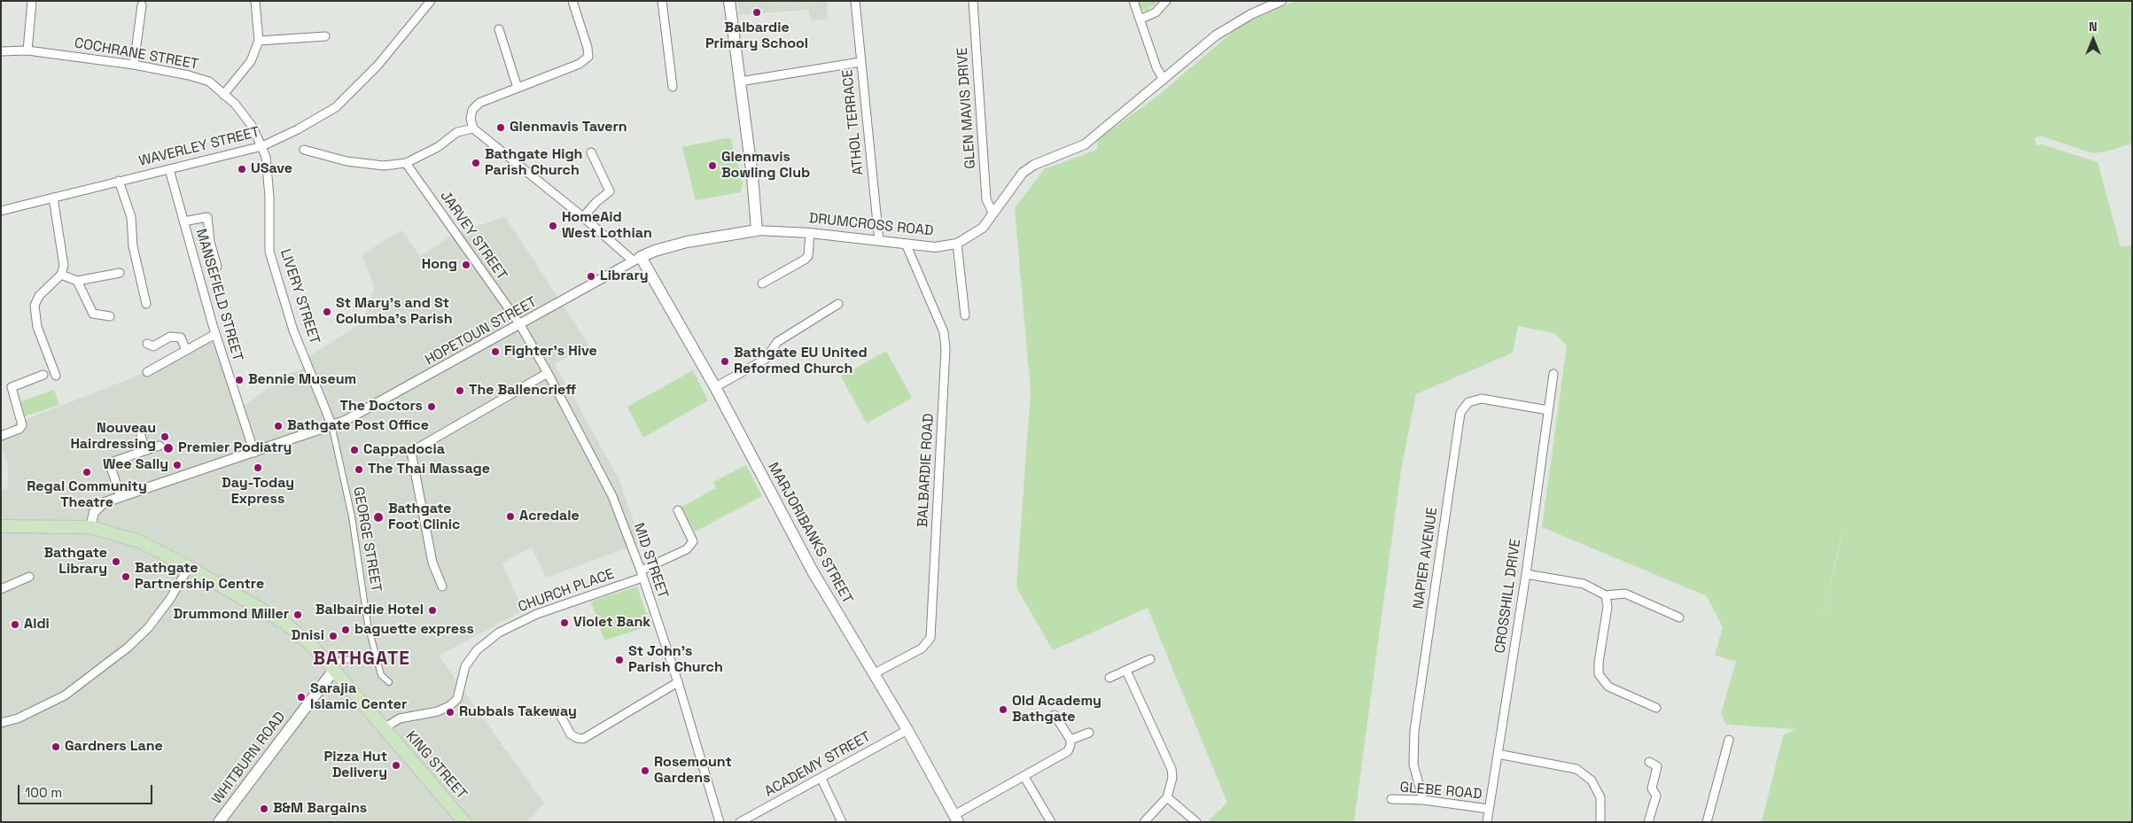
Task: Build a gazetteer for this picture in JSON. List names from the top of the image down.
{
  "streets": {
    "main road": [
      "DRUMCROSS ROAD",
      "MARJORIBANKS STREET",
      "WHITBURN ROAD",
      "KING STREET"
    ],
    "street": [
      "COCHRANE STREET",
      "GLEN MAVIS DRIVE",
      "ATHOL TERRACE",
      "WAVERLEY STREET",
      "JARVEY STREET",
      "MANSEFIELD STREET",
      "LIVERY STREET",
      "HOPETOUN STREET",
      "BALBARDIE ROAD",
      "GEORGE STREET",
      "NAPIER AVENUE",
      "MID STREET",
      "CHURCH PLACE",
      "CROSSHILL DRIVE",
      "ACADEMY STREET",
      "GLEBE ROAD"
    ]
  },
  "crossings": [
    ["COCHRANE STREET", "WAVERLEY STREET"],
    ["COCHRANE STREET", "LIVERY STREET"],
    ["GLEN MAVIS DRIVE", "DRUMCROSS ROAD"],
    ["ATHOL TERRACE", "DRUMCROSS ROAD"],
    ["WAVERLEY STREET", "MANSEFIELD STREET"],
    ["WAVERLEY STREET", "LIVERY STREET"],
    ["DRUMCROSS ROAD", "HOPETOUN STREET"],
    ["DRUMCROSS ROAD", "BALBARDIE ROAD"],
    ["DRUMCROSS ROAD", "MARJORIBANKS STREET"],
    ["JARVEY STREET", "HOPETOUN STREET"],
    ["JARVEY STREET", "MID STREET"],
    ["MANSEFIELD STREET", "HOPETOUN STREET"],
    ["LIVERY STREET", "HOPETOUN STREET"],
    ["LIVERY STREET", "GEORGE STREET"],
    ["HOPETOUN STREET", "MARJORIBANKS STREET"],
    ["HOPETOUN STREET", "GEORGE STREET"],
    ["HOPETOUN STREET", "MID STREET"],
    ["HOPETOUN STREET", "KING STREET"],
    ["BALBARDIE ROAD", "MARJORIBANKS STREET"],
    ["MARJORIBANKS STREET", "ACADEMY STREET"],
    ["NAPIER AVENUE", "CROSSHILL DRIVE"],
    ["NAPIER AVENUE", "GLEBE ROAD"],
    ["MID STREET", "CHURCH PLACE"],
    ["CHURCH PLACE", "KING STREET"],
    ["CROSSHILL DRIVE", "GLEBE ROAD"],
    ["WHITBURN ROAD", "KING STREET"]
  ],
  "districts": ["BATHGATE"],
  "places": [
    "Balbardie Primary School",
    "Glenmavis Tavern",
    "Bathgate High Parish Church",
    "Glenmavis Bowling Club",
    "USave",
    "HomeAid West Lothian",
    "Hong",
    "Library",
    "St Mary's and St Columba's Parish",
    "Fighter's Hive",
    "Bathgate EU United Reformed Church",
    "Bennie Museum",
    "The Ballencrieff",
    "The Doctors",
    "Bathgate Post Office",
    "Nouveau Hairdressing",
    "Premier Podiatry",
    "Cappadocia",
    "Wee Sally",
    "Day-Today Express",
    "The Thai Massage",
    "Regal Community Theatre",
    "Acredale",
    "Bathgate Foot Clinic",
    "Bathgate Library",
    "Bathgate Partnership Centre",
    "Balbairdie Hotel",
    "Drummond Miller",
    "Violet Bank",
    "Aldi",
    "baguette express",
    "Dnisi",
    "St John's Parish Church",
    "Sarajia Islamic Center",
    "Old Academy Bathgate",
    "Rubbals Takeway",
    "Gardners Lane",
    "Pizza Hut Delivery",
    "Rosemount Gardens",
    "B&M Bargains"
  ],
  "scale_bar": "100 m",
  "north": "top"
}
